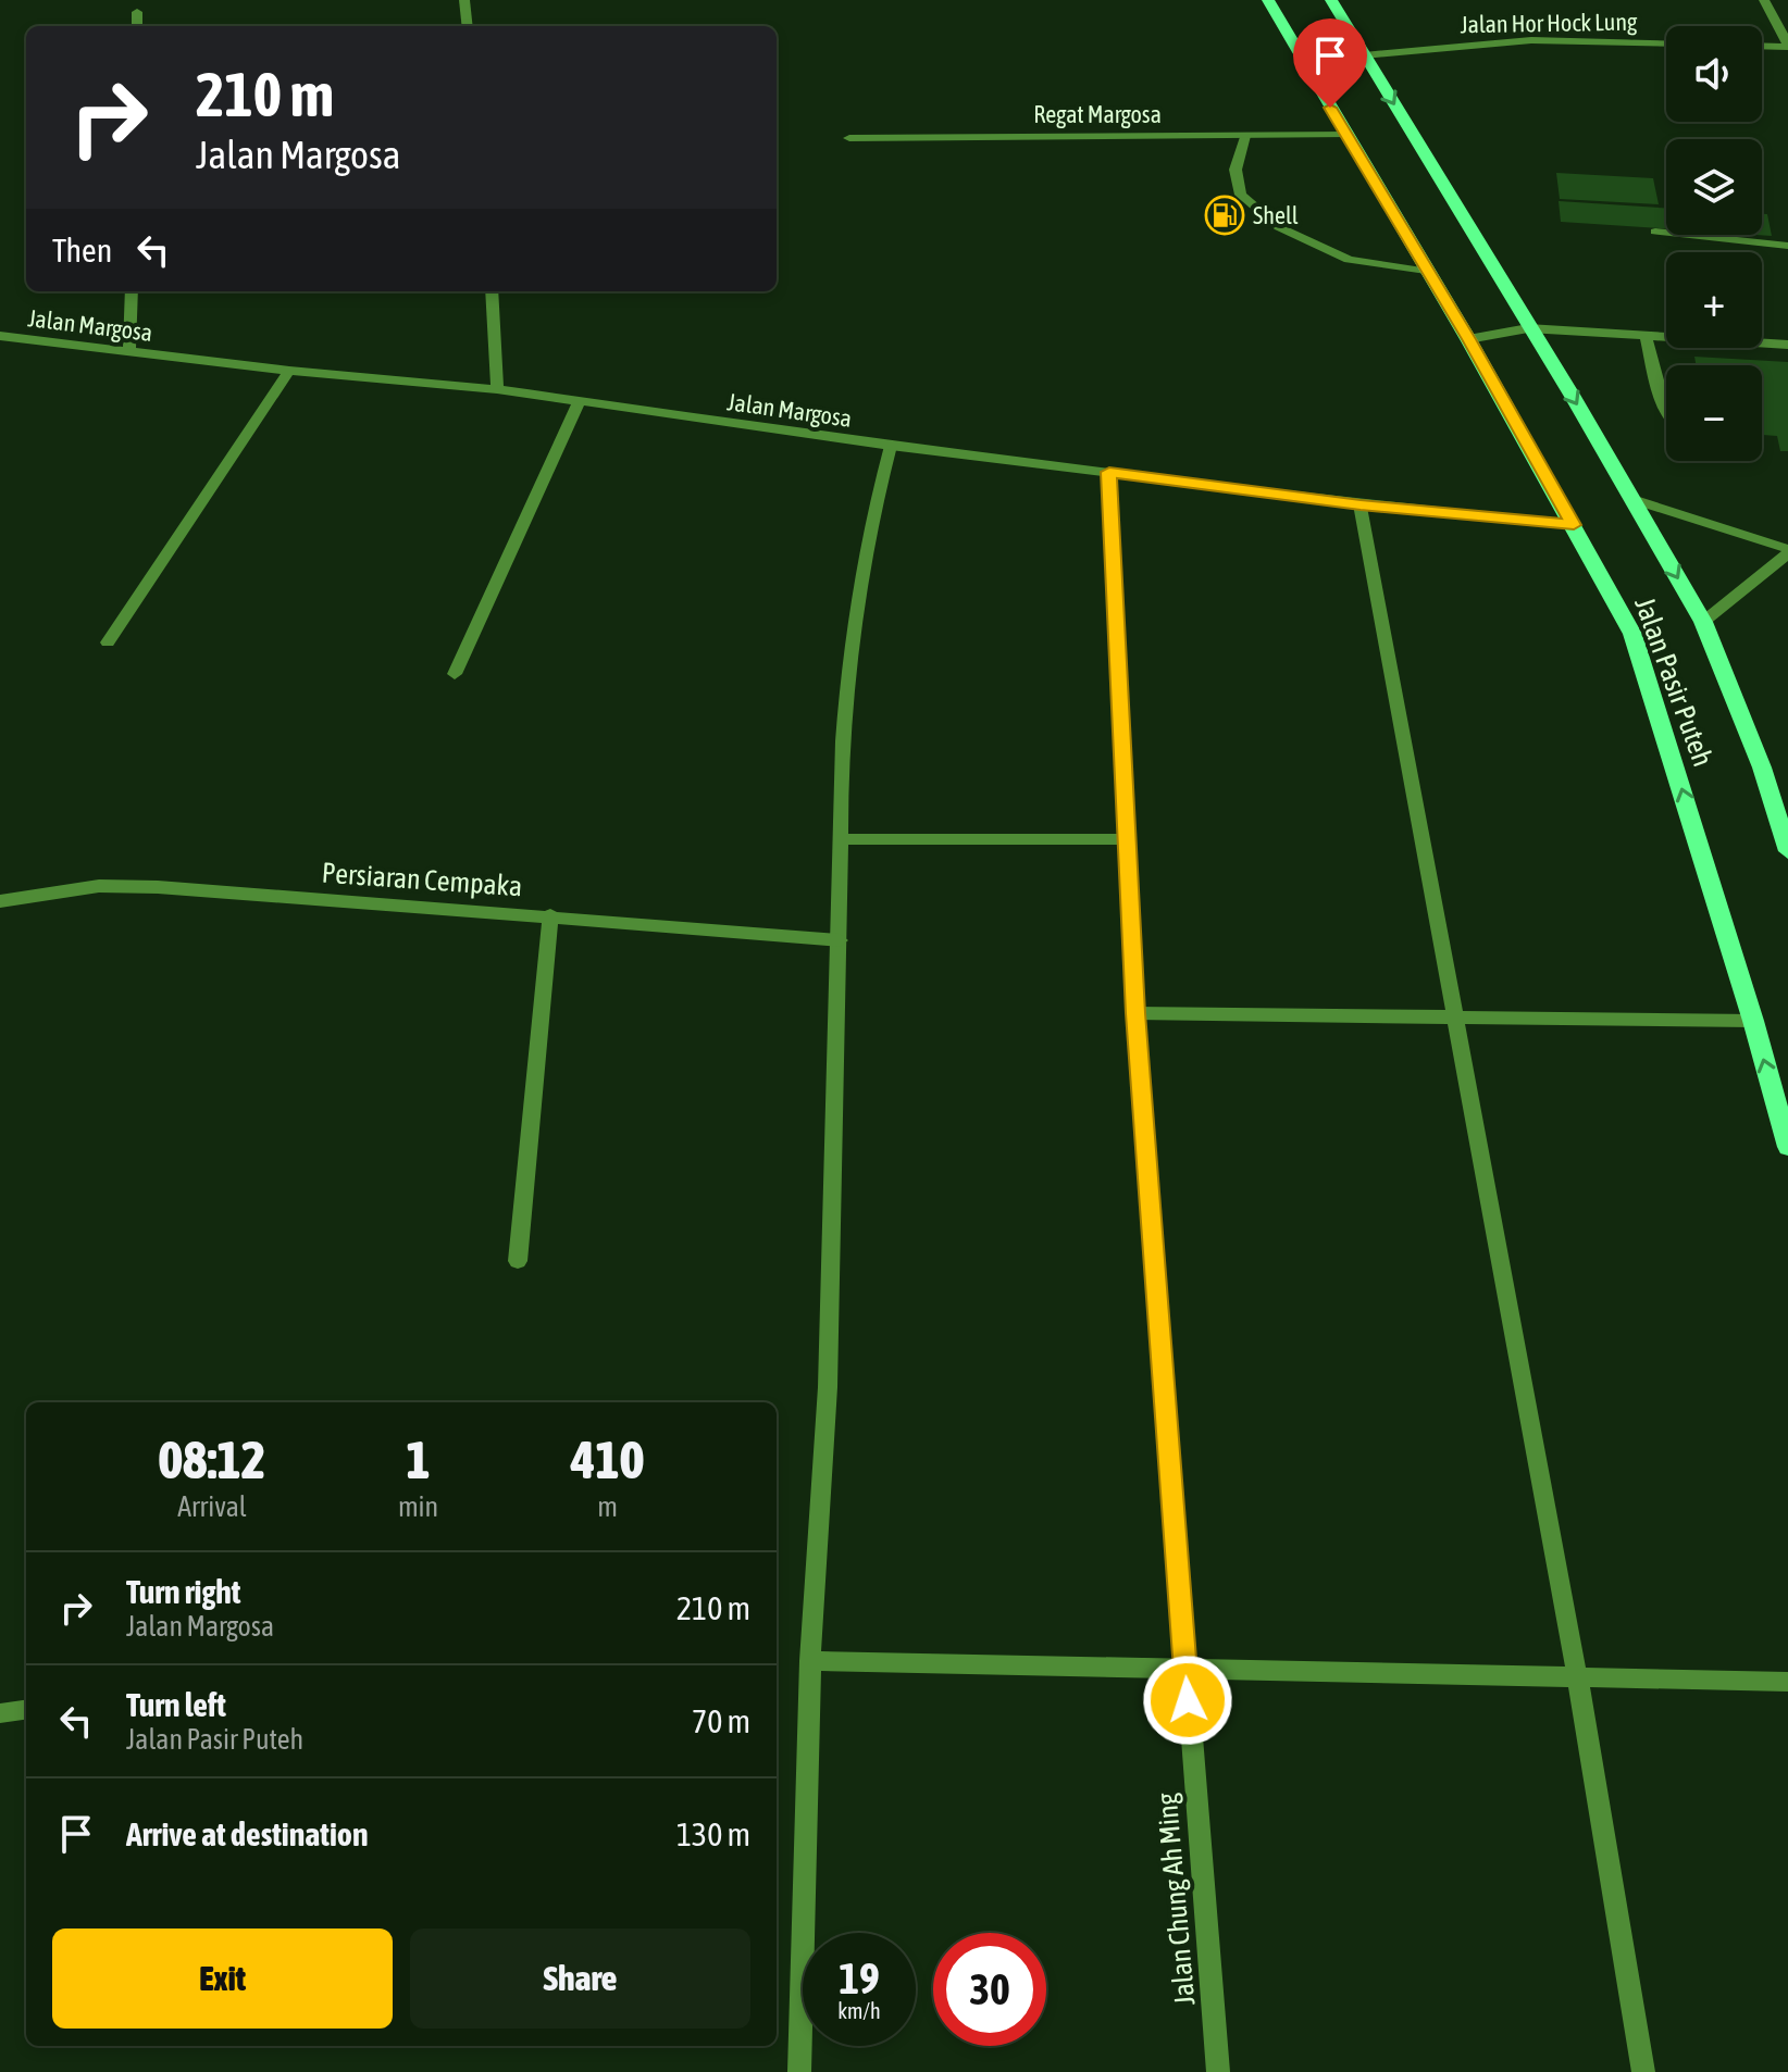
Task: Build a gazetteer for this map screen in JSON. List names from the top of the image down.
{
  "streets": {
    "main road": ["Jalan Pasir Puteh"],
    "street": [
      "Jalan Hor Hock Lung",
      "Regat Margosa",
      "Jalan Margosa",
      "Persiaran Cempaka",
      "Jalan Chung Ah Ming"
    ]
  },
  "crossings": [
    ["Jalan Hor Hock Lung", "Jalan Pasir Puteh"],
    ["Regat Margosa", "Jalan Pasir Puteh"],
    ["Jalan Margosa", "Jalan Pasir Puteh"],
    ["Jalan Margosa", "Jalan Chung Ah Ming"]
  ],
  "places": {
    "fuel station": ["Shell"]
  },
  "page": {
    "map_buttons": ["+", "−"],
    "turn": ["210 m", "Jalan Margosa"],
    "then": "Then",
    "eta": [
      "08:12",
      "Arrival",
      "1",
      "min",
      "410",
      "m"
    ],
    "list": [
      {
        "name": "Turn right",
        "note": "Jalan Margosa",
        "value": "210 m"
      },
      {
        "name": "Turn left",
        "note": "Jalan Pasir Puteh",
        "value": "70 m"
      },
      {
        "name": "Arrive at destination",
        "value": "130 m"
      }
    ],
    "buttons": ["Exit", "Share"],
    "speed": "19 km/h",
    "limit": "30"
  }
}
